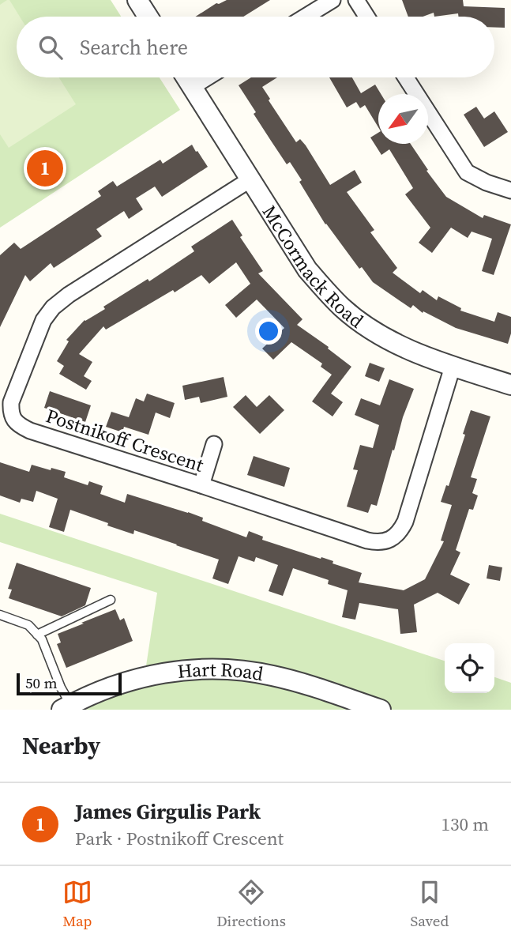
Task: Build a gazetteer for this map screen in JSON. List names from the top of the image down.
{
  "streets": {
    "street": ["McCormack Road", "Postnikoff Crescent", "Hart Road"]
  },
  "crossings": [
    ["McCormack Road", "Postnikoff Crescent"]
  ],
  "scale_bar": "50 m",
  "north": "bottom left",
  "page": {
    "search": "Search here",
    "pins": "1",
    "scale": "50 m",
    "heading": "Nearby",
    "list": [
      {
        "mark": "1",
        "name": "James Girgulis Park",
        "note": "Park · Postnikoff Crescent",
        "value": "130 m"
      }
    ],
    "nav": ["Map", "Directions", "Saved"]
  }
}
